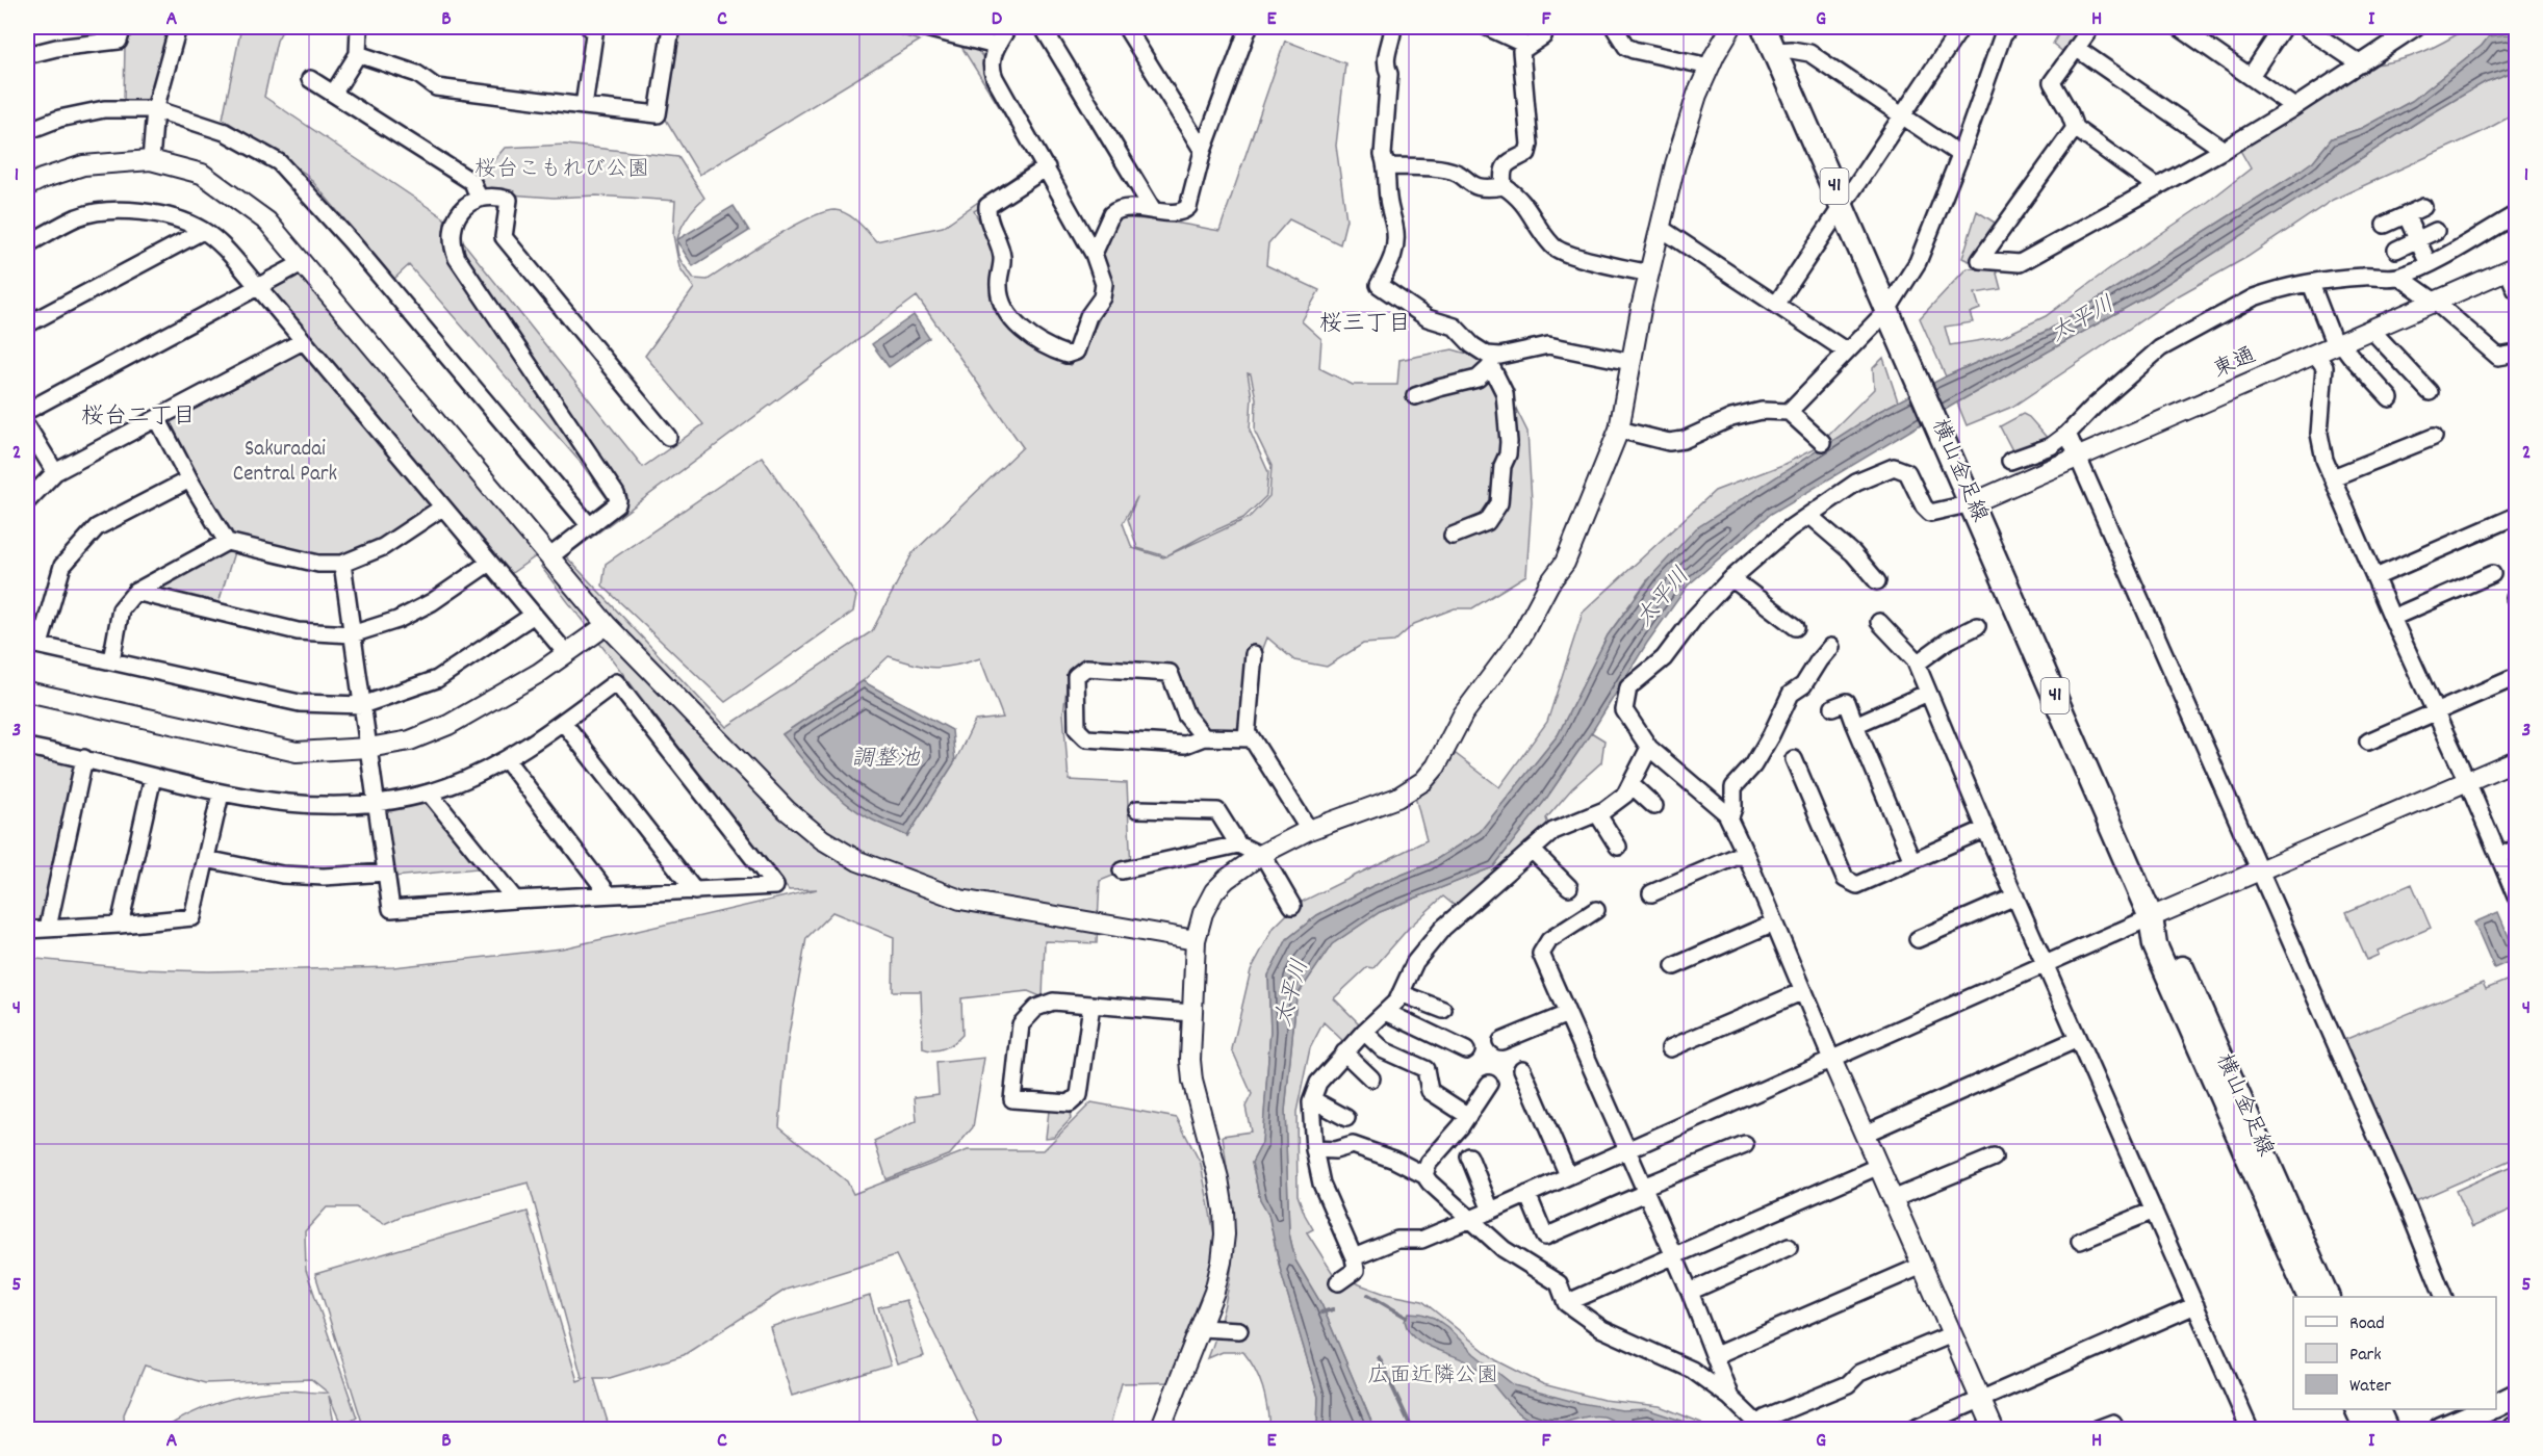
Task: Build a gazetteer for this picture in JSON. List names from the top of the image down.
{
  "streets": {
    "main road": ["41", "横山金足線"],
    "street": ["東通"]
  },
  "crossings": [
    ["東通", "横山金足線"]
  ],
  "districts": ["桜三丁目", "桜台二丁目"],
  "water": ["太平川", "調整池"],
  "parks": ["桜台こもれび公園", "Sakuradai Central Park", "広面近隣公園"],
  "legend": ["Road", "Park", "Water"],
  "grid": {
    "columns": [
      "A",
      "B",
      "C",
      "D",
      "E",
      "F",
      "G",
      "H",
      "I"
    ],
    "rows": [
      "1",
      "2",
      "3",
      "4",
      "5"
    ]
  }
}
